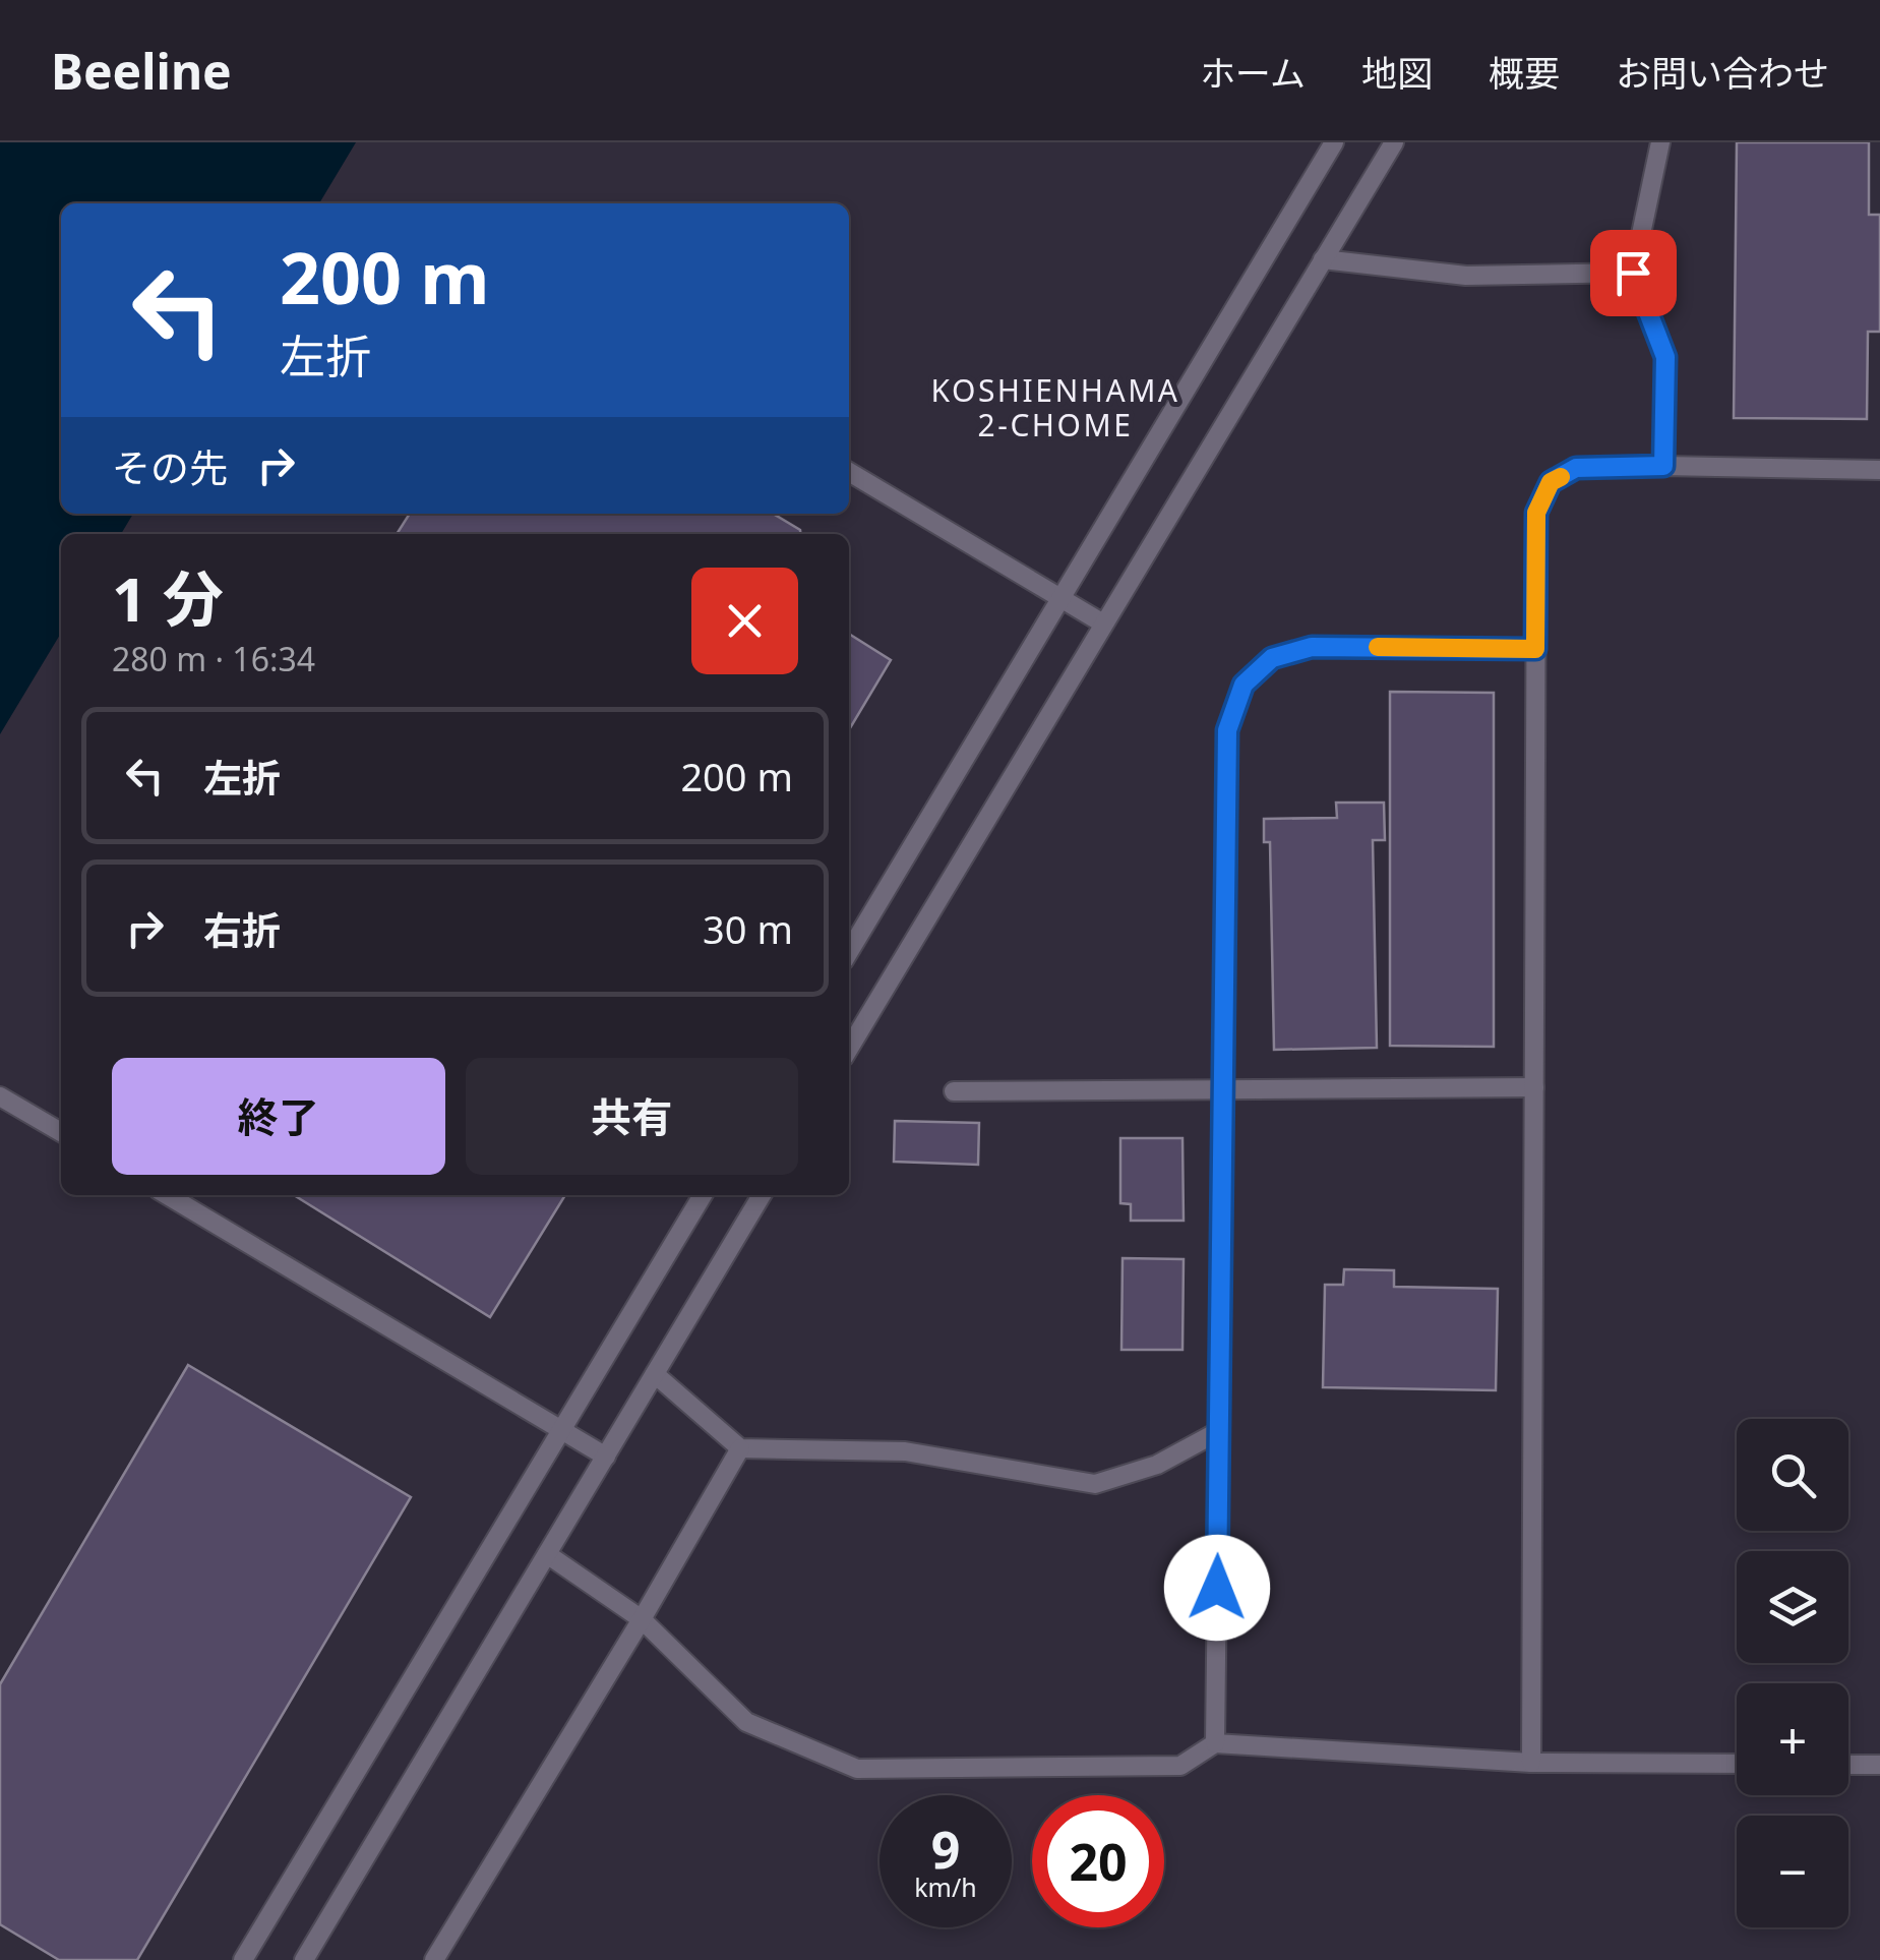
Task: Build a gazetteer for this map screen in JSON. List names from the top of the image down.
{
  "districts": ["KOSHIENHAMA 2-CHOME"],
  "page": {
    "header": "Beeline",
    "nav": [
      "ホーム",
      "地図",
      "概要",
      "お問い合わせ"
    ],
    "turn": ["200 m", "左折"],
    "then": "その先",
    "heading": ["1 分", "280 m · 16:34"],
    "list": [
      {
        "name": "左折",
        "value": "200 m"
      },
      {
        "name": "右折",
        "value": "30 m"
      }
    ],
    "buttons": ["終了", "共有"],
    "map_buttons": ["+", "−"],
    "speed": "9 km/h",
    "limit": "20"
  }
}
